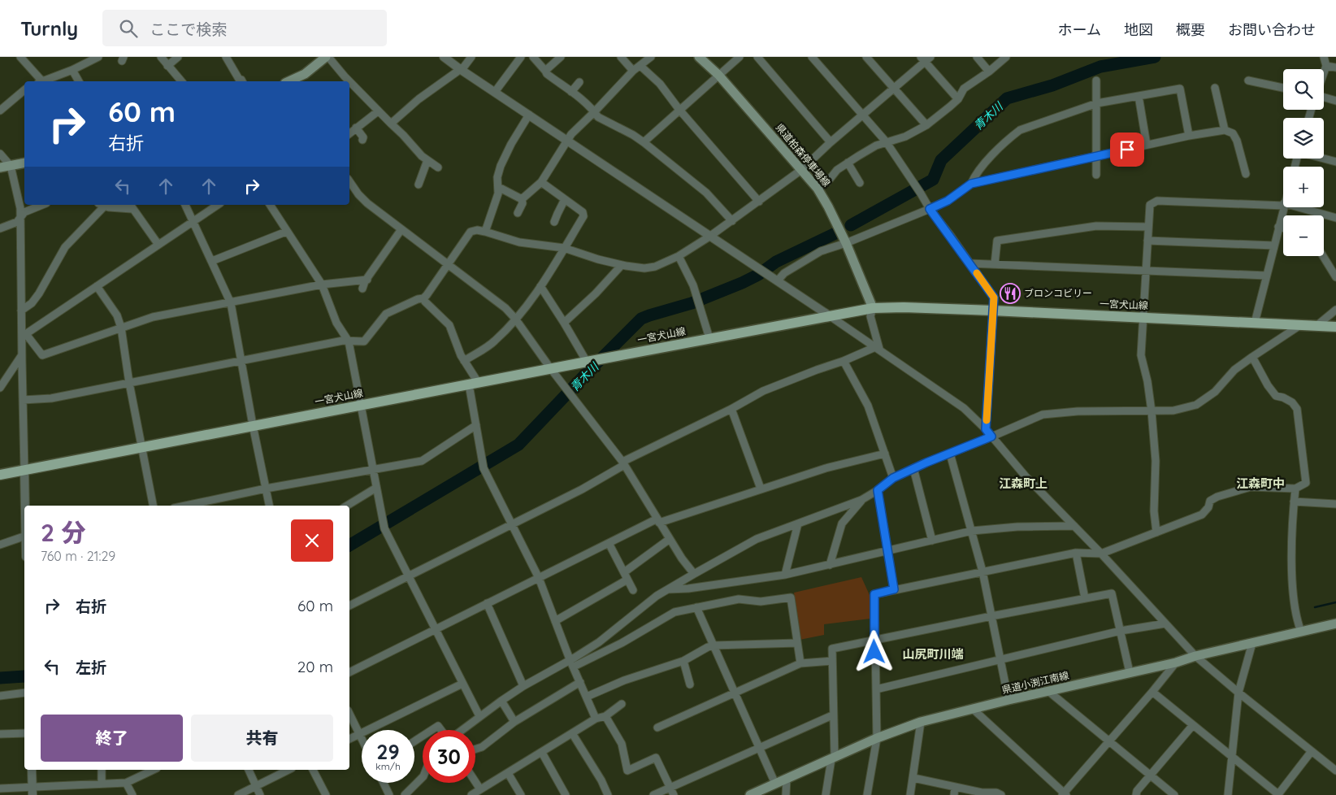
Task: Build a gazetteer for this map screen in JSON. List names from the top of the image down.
{
  "streets": {
    "main road": ["県道柏森停車場線", "一宮犬山線", "県道小渕江南線"]
  },
  "crossings": [
    ["県道柏森停車場線", "一宮犬山線"]
  ],
  "districts": ["江森町上", "江森町中", "山尻町川端"],
  "water": ["青木川"],
  "places": {
    "restaurant": ["ブロンコビリー"]
  },
  "page": {
    "header": "Turnly",
    "search": "ここで検索",
    "nav": [
      "ホーム",
      "地図",
      "概要",
      "お問い合わせ"
    ],
    "map_buttons": ["+", "−"],
    "turn": ["60 m", "右折"],
    "heading": ["2 分", "760 m · 21:29"],
    "list": [
      {
        "name": "右折",
        "value": "60 m"
      },
      {
        "name": "左折",
        "value": "20 m"
      }
    ],
    "buttons": ["終了", "共有"],
    "speed": "29 km/h",
    "limit": "30"
  }
}
